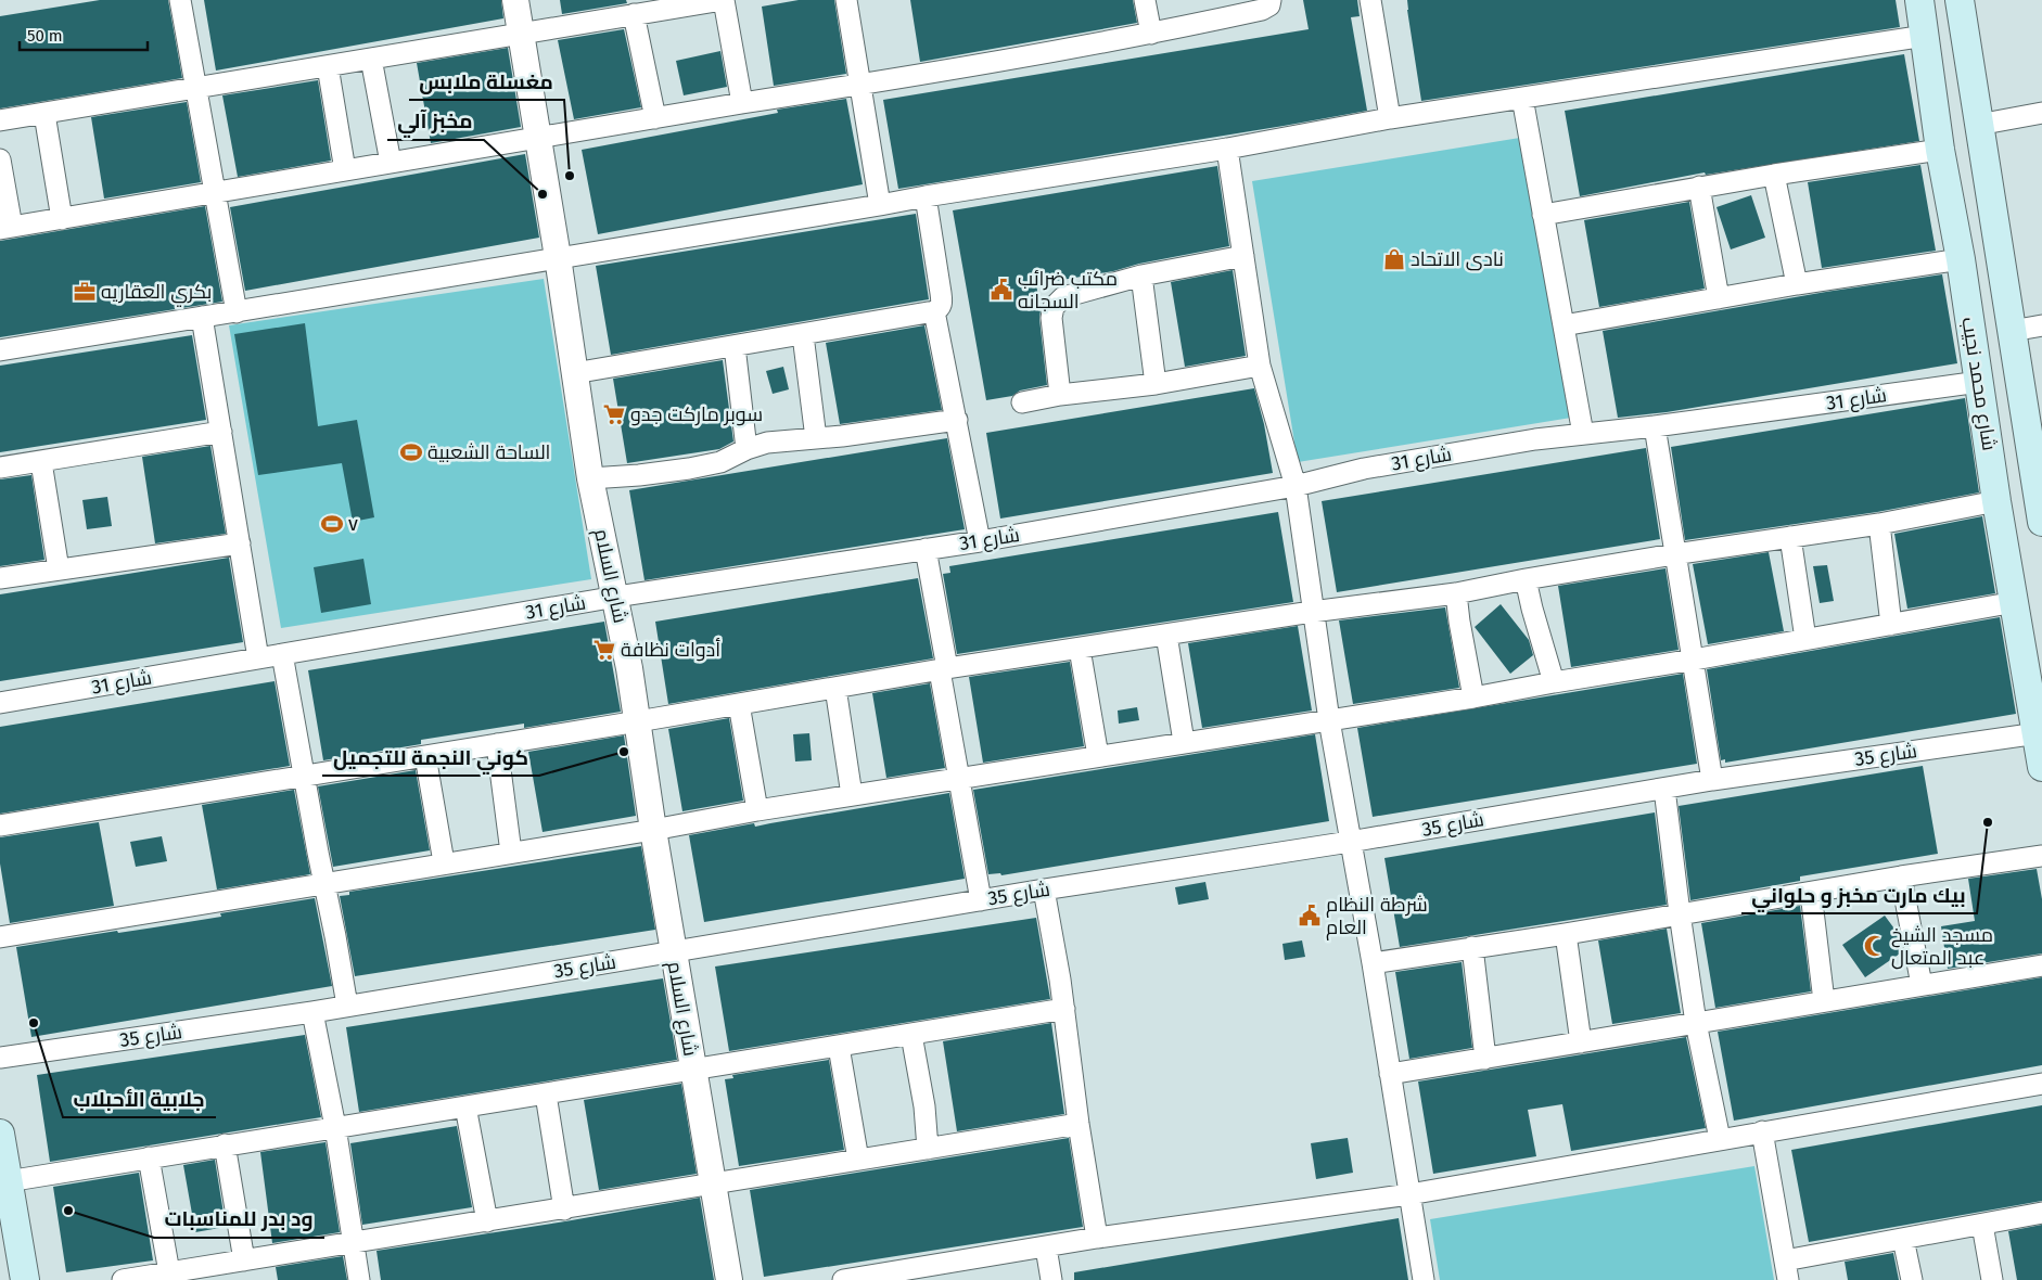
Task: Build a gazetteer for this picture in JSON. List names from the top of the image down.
{
  "streets": {
    "main road": ["شارع محمد نجيب"],
    "street": ["شارع 31", "شارع السلام", "شارع 35"]
  },
  "crossings": [
    ["شارع محمد نجيب", "شارع 31"],
    ["شارع محمد نجيب", "شارع 35"],
    ["شارع 31", "شارع السلام"],
    ["شارع السلام", "شارع 35"]
  ],
  "places": {
    "other": [
      "مغسلة ملابس",
      "مخبز آلي",
      "كوني النجمة للتجميل",
      "بيك مارت مخبز و حلواني",
      "جلابية الأحبلاب",
      "ود بدر للمناسبات"
    ],
    "shop": ["نادى الاتحاد"],
    "public building": ["مكتب ضرائب السجانه", "شرطة النظام العام"],
    "office": ["بكري العقاريه"],
    "supermarket": ["سوبر ماركت جدو", "أدوات نظافة"],
    "sports": ["الساحة الشعبية", "v"],
    "mosque": ["مسجد الشيخ عبد المتعال"]
  },
  "scale_bar": "50 m"
}
